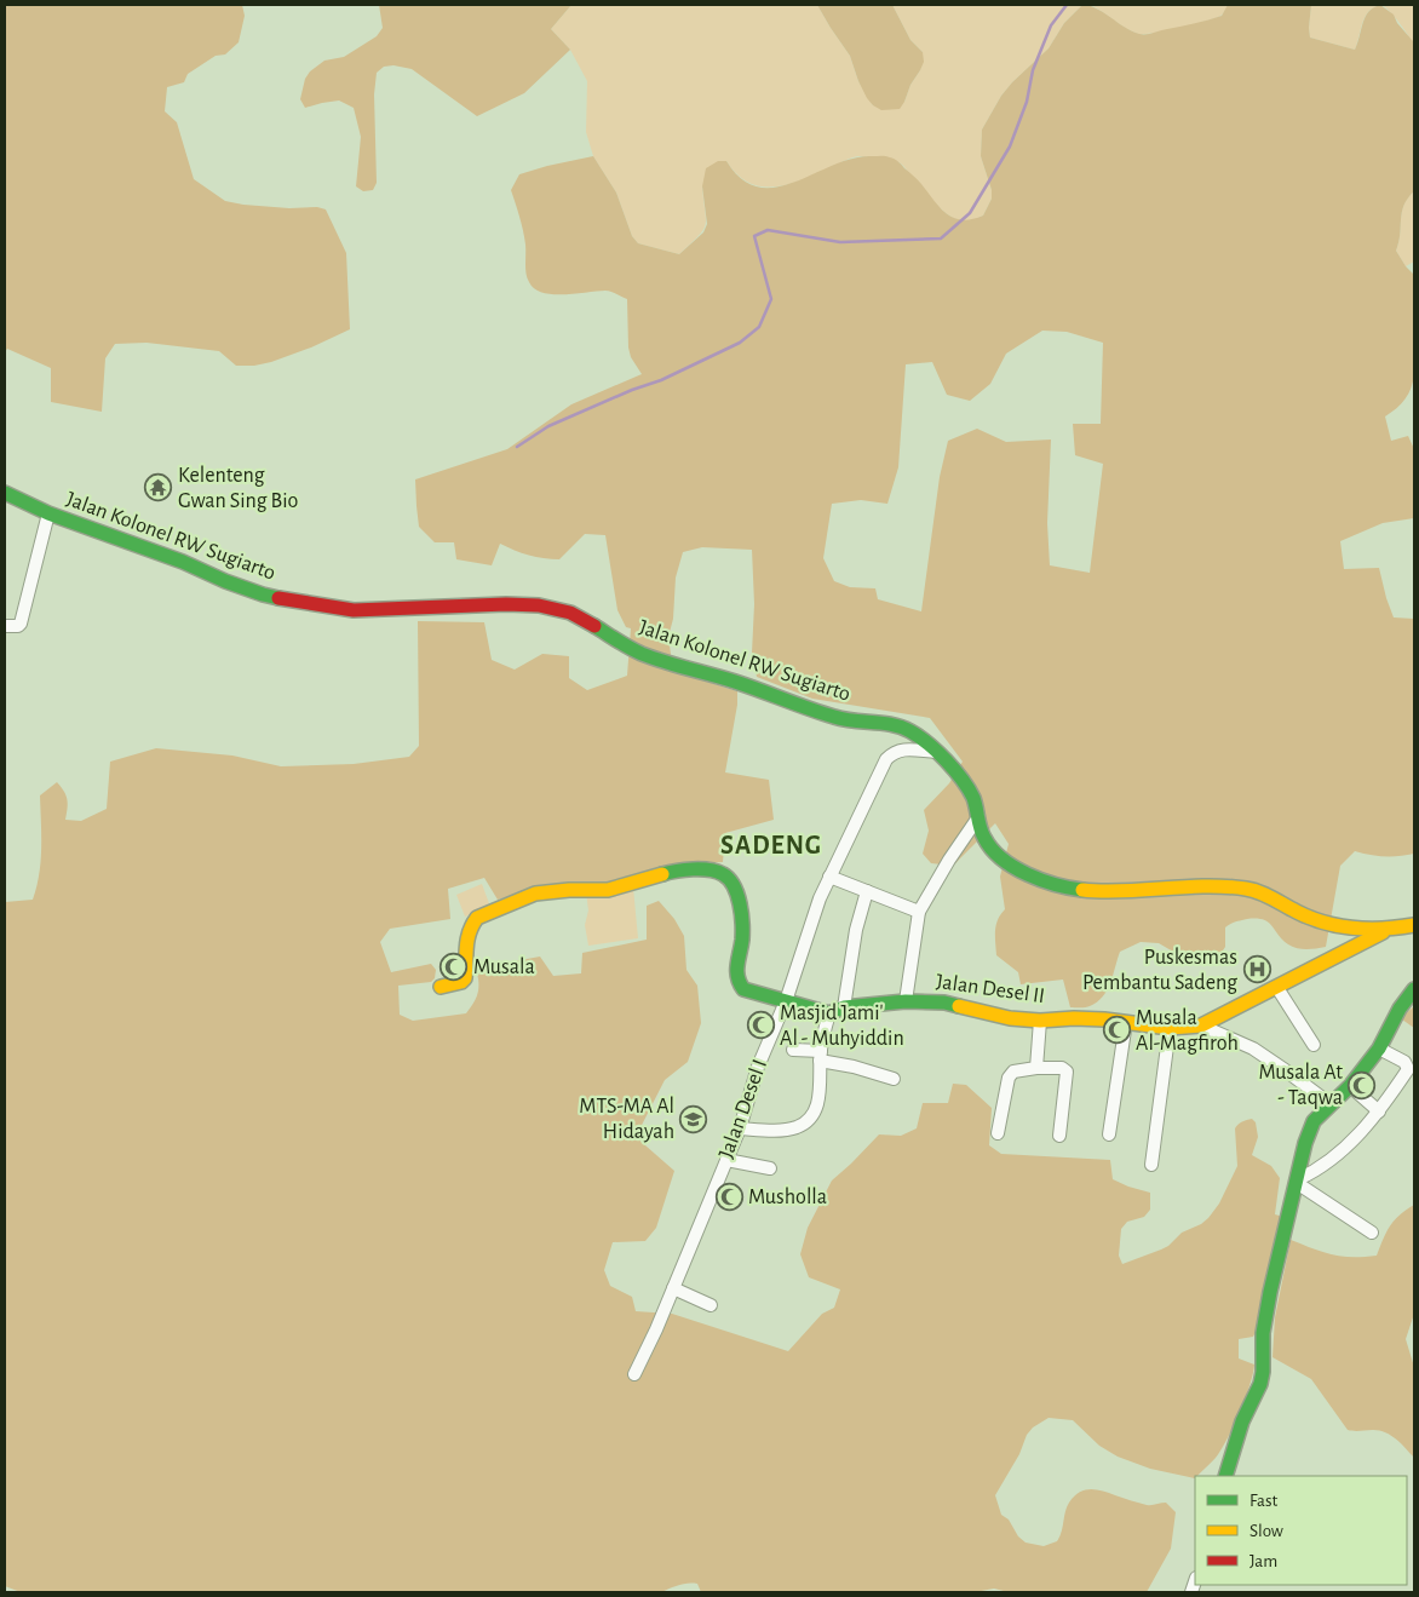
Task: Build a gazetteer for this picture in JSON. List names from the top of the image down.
{
  "streets": {
    "street": ["Jalan Kolonel RW Sugiarto", "Jalan Desel II", "Jalan Desel I"]
  },
  "crossings": [
    ["Jalan Kolonel RW Sugiarto", "Jalan Desel II"],
    ["Jalan Kolonel RW Sugiarto", "Jalan Desel I"]
  ],
  "districts": ["SADENG"],
  "places": {
    "temple": ["Kelenteng Gwan Sing Bio"],
    "mosque": [
      "Musala",
      "Masjid Jami' Al - Muhyiddin",
      "Musala Al-Magfiroh",
      "Musala At - Taqwa",
      "Musholla"
    ],
    "hospital": ["Puskesmas Pembantu Sadeng"],
    "school or university": ["MTS-MA Al Hidayah"]
  },
  "legend": ["Fast", "Slow", "Jam"]
}
